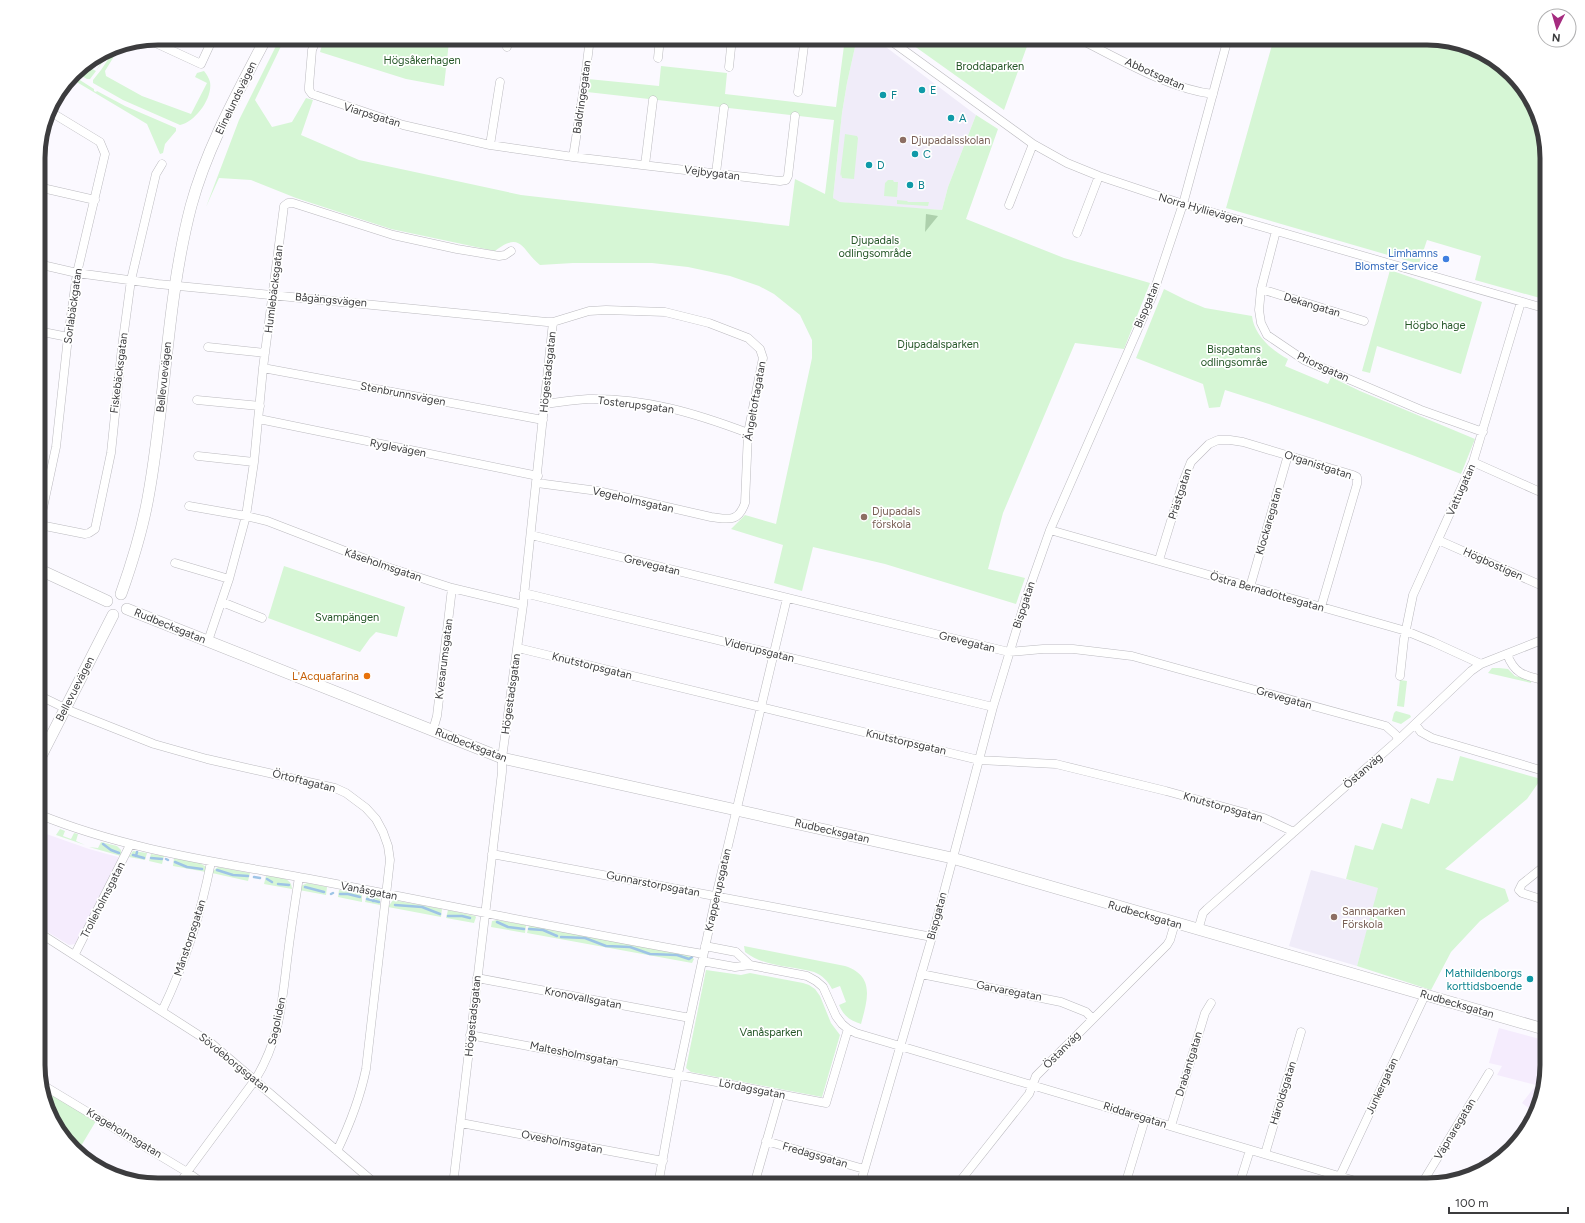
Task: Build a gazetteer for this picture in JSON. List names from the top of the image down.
{
  "streets": {
    "street": [
      "Abbotsgatan",
      "Baldringegatan",
      "Elinelundsvägen",
      "Viarpsgatan",
      "Vejbygatan",
      "Norra Hyllievägen",
      "Humlebäcksgatan",
      "Bågängsvägen",
      "Bispgatan",
      "Dekangatan",
      "Sorlabäckgatan",
      "Priorsgatan",
      "Högestadsgatan",
      "Fiskebäcksgatan",
      "Bellevuevägen",
      "Stenbrunnsvägen",
      "Ängeltoftagatan",
      "Tosterupsgatan",
      "Ryglevägen",
      "Organistgatan",
      "Vattugatan",
      "Prästgatan",
      "Vegeholmsgatan",
      "Klockaregatan",
      "Högbostigen",
      "Kåseholmsgatan",
      "Grevegatan",
      "Östra Bernadottesgatan",
      "Rudbecksgatan",
      "Viderupsgatan",
      "Kvesarumsgatan",
      "Knutstorpsgatan",
      "Östanväg",
      "Örtoftagatan",
      "Gunnarstorpsgatan",
      "Krapperupsgatan",
      "Vanåsgatan",
      "Trolleholmsgatan",
      "Månstorpsgatan",
      "Garvaregatan",
      "Kronovallsgatan",
      "Sagoliden",
      "Maltesholmsgatan",
      "Sövdeborgsgatan",
      "Drabantgatan",
      "Junkergatan",
      "Lördagsgatan",
      "Häroldsgatan",
      "Riddaregatan",
      "Väpnaregatan",
      "Krageholmsgatan",
      "Ovesholmsgatan",
      "Fredagsgatan"
    ]
  },
  "crossings": [
    ["Abbotsgatan", "Bispgatan"],
    ["Baldringegatan", "Viarpsgatan"],
    ["Baldringegatan", "Vejbygatan"],
    ["Elinelundsvägen", "Bellevuevägen"],
    ["Viarpsgatan", "Vejbygatan"],
    ["Norra Hyllievägen", "Bispgatan"],
    ["Norra Hyllievägen", "Priorsgatan"],
    ["Norra Hyllievägen", "Vattugatan"],
    ["Humlebäcksgatan", "Bågängsvägen"],
    ["Humlebäcksgatan", "Stenbrunnsvägen"],
    ["Humlebäcksgatan", "Ryglevägen"],
    ["Humlebäcksgatan", "Kåseholmsgatan"],
    ["Humlebäcksgatan", "Rudbecksgatan"],
    ["Bågängsvägen", "Sorlabäckgatan"],
    ["Bågängsvägen", "Högestadsgatan"],
    ["Bågängsvägen", "Fiskebäcksgatan"],
    ["Bågängsvägen", "Bellevuevägen"],
    ["Bågängsvägen", "Ängeltoftagatan"],
    ["Bispgatan", "Grevegatan"],
    ["Bispgatan", "Östra Bernadottesgatan"],
    ["Bispgatan", "Rudbecksgatan"],
    ["Bispgatan", "Viderupsgatan"],
    ["Bispgatan", "Knutstorpsgatan"],
    ["Bispgatan", "Gunnarstorpsgatan"],
    ["Bispgatan", "Garvaregatan"],
    ["Bispgatan", "Riddaregatan"],
    ["Bispgatan", "Fredagsgatan"],
    ["Dekangatan", "Priorsgatan"],
    ["Priorsgatan", "Vattugatan"],
    ["Högestadsgatan", "Stenbrunnsvägen"],
    ["Högestadsgatan", "Ängeltoftagatan"],
    ["Högestadsgatan", "Tosterupsgatan"],
    ["Högestadsgatan", "Ryglevägen"],
    ["Högestadsgatan", "Vegeholmsgatan"],
    ["Högestadsgatan", "Kåseholmsgatan"],
    ["Högestadsgatan", "Grevegatan"],
    ["Högestadsgatan", "Rudbecksgatan"],
    ["Högestadsgatan", "Viderupsgatan"],
    ["Högestadsgatan", "Knutstorpsgatan"],
    ["Högestadsgatan", "Gunnarstorpsgatan"],
    ["Högestadsgatan", "Vanåsgatan"],
    ["Högestadsgatan", "Kronovallsgatan"],
    ["Högestadsgatan", "Maltesholmsgatan"],
    ["Högestadsgatan", "Ovesholmsgatan"],
    ["Bellevuevägen", "Rudbecksgatan"],
    ["Bellevuevägen", "Örtoftagatan"],
    ["Ängeltoftagatan", "Tosterupsgatan"],
    ["Ängeltoftagatan", "Vegeholmsgatan"],
    ["Ryglevägen", "Vegeholmsgatan"],
    ["Organistgatan", "Prästgatan"],
    ["Organistgatan", "Klockaregatan"],
    ["Organistgatan", "Östra Bernadottesgatan"],
    ["Vattugatan", "Högbostigen"],
    ["Vattugatan", "Östra Bernadottesgatan"],
    ["Prästgatan", "Östra Bernadottesgatan"],
    ["Klockaregatan", "Östra Bernadottesgatan"],
    ["Kåseholmsgatan", "Kvesarumsgatan"],
    ["Grevegatan", "Östanväg"],
    ["Grevegatan", "Krapperupsgatan"],
    ["Östra Bernadottesgatan", "Östanväg"],
    ["Rudbecksgatan", "Kvesarumsgatan"],
    ["Rudbecksgatan", "Östanväg"],
    ["Rudbecksgatan", "Krapperupsgatan"],
    ["Rudbecksgatan", "Junkergatan"],
    ["Viderupsgatan", "Krapperupsgatan"],
    ["Knutstorpsgatan", "Östanväg"],
    ["Knutstorpsgatan", "Krapperupsgatan"],
    ["Östanväg", "Garvaregatan"],
    ["Östanväg", "Riddaregatan"],
    ["Örtoftagatan", "Vanåsgatan"],
    ["Örtoftagatan", "Sövdeborgsgatan"],
    ["Gunnarstorpsgatan", "Krapperupsgatan"],
    ["Krapperupsgatan", "Vanåsgatan"],
    ["Krapperupsgatan", "Kronovallsgatan"],
    ["Krapperupsgatan", "Maltesholmsgatan"],
    ["Krapperupsgatan", "Lördagsgatan"],
    ["Krapperupsgatan", "Ovesholmsgatan"],
    ["Vanåsgatan", "Trolleholmsgatan"],
    ["Vanåsgatan", "Månstorpsgatan"],
    ["Vanåsgatan", "Sagoliden"],
    ["Trolleholmsgatan", "Sövdeborgsgatan"],
    ["Månstorpsgatan", "Sövdeborgsgatan"],
    ["Sagoliden", "Sövdeborgsgatan"],
    ["Sagoliden", "Krageholmsgatan"],
    ["Maltesholmsgatan", "Lördagsgatan"],
    ["Drabantgatan", "Riddaregatan"],
    ["Junkergatan", "Riddaregatan"],
    ["Häroldsgatan", "Riddaregatan"]
  ],
  "parks": [
    "Högsåkerhagen",
    "Broddaparken",
    "Djupadals odlingsområde",
    "Högbo hage",
    "Djupadalsparken",
    "Bispgatans odlingsområe",
    "Svampängen",
    "Vanåsparken"
  ],
  "places": [
    "E",
    "F",
    "A",
    "Djupadalsskolan",
    "C",
    "D",
    "B",
    "Limhamns Blomster Service",
    "Djupadals förskola",
    "L'Acquafarina",
    "Sannaparken Förskola",
    "Mathildenborgs korttidsboende"
  ],
  "scale_bar": "100 m",
  "north": "bottom"
}
